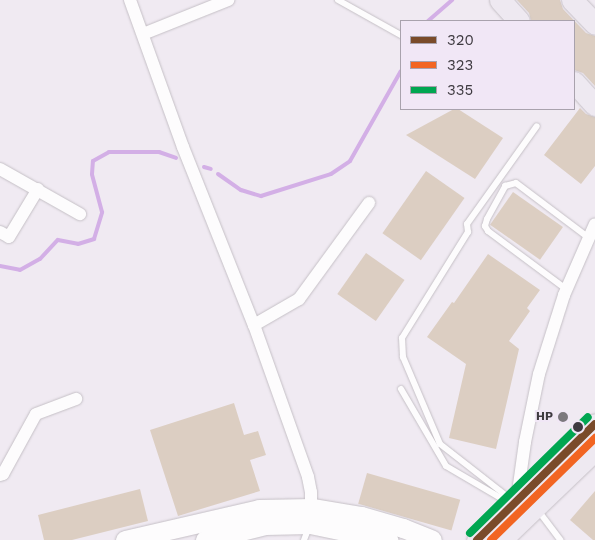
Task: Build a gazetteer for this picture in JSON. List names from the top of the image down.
{
  "places": ["HP"],
  "lines": ["transit line 335", "transit line 320", "transit line 323"],
  "legend": ["320", "323", "335"]
}
